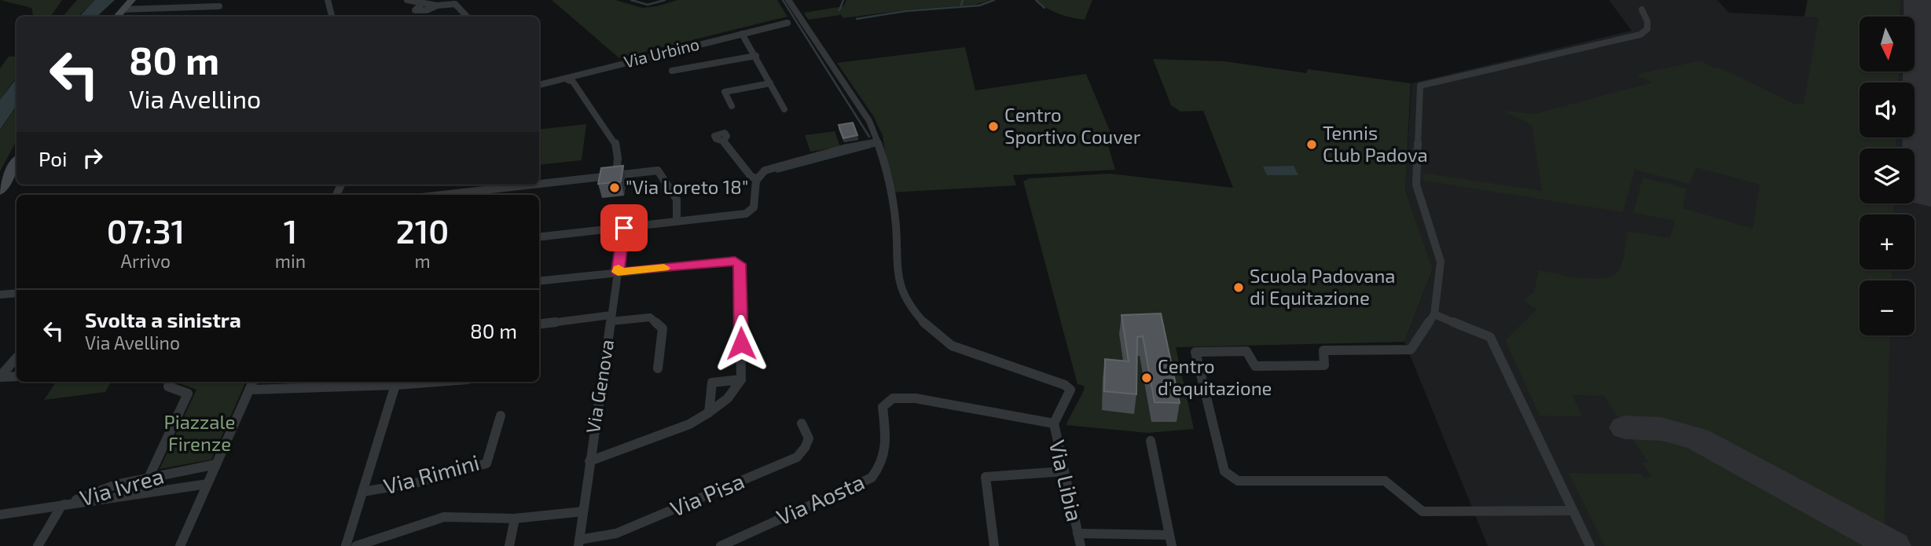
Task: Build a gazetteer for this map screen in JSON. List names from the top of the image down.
{
  "streets": {
    "street": [
      "Via Urbino",
      "Via Genova",
      "Via Rimini",
      "Via Libia",
      "Via Ivrea",
      "Via Pisa",
      "Via Aosta"
    ]
  },
  "crossings": [
    ["Via Genova", "Via Pisa"],
    ["Via Libia", "Via Aosta"]
  ],
  "parks": ["Piazzale Firenze"],
  "places": [
    "Centro Sportivo Couver",
    "Tennis Club Padova",
    "\"Via Loreto 18\"",
    "Scuola Padovana di Equitazione",
    "Centro d'equitazione"
  ],
  "north": "bottom",
  "page": {
    "map_buttons": ["+", "−"],
    "turn": ["80 m", "Via Avellino"],
    "then": "Poi",
    "eta": [
      "07:31",
      "Arrivo",
      "1",
      "min",
      "210",
      "m"
    ],
    "list": [
      {
        "name": "Svolta a sinistra",
        "note": "Via Avellino",
        "value": "80 m"
      }
    ]
  }
}
